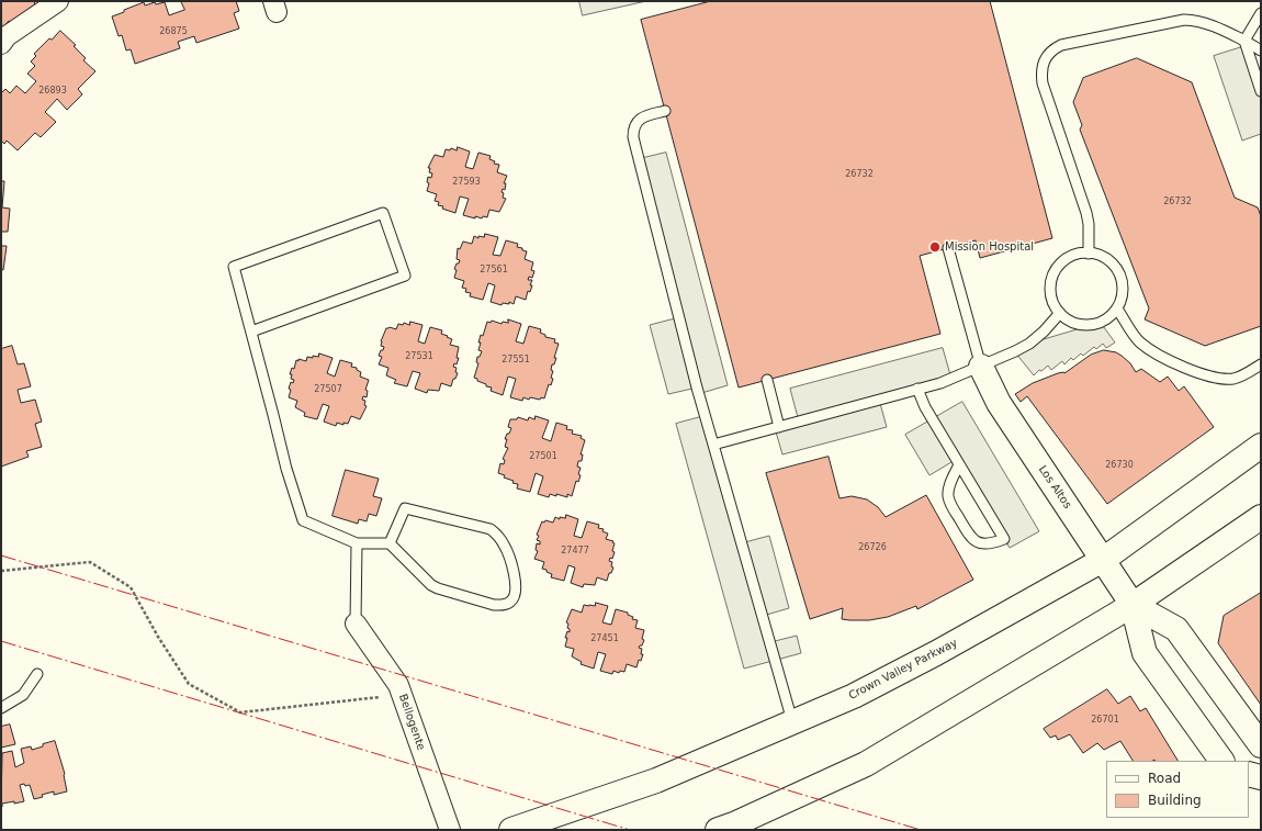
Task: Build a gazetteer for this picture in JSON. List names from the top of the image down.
{
  "streets": {
    "main road": ["Los Altos", "Crown Valley Parkway"],
    "street": ["Bellogente"]
  },
  "crossings": [
    ["Los Altos", "Crown Valley Parkway"]
  ],
  "places": ["Mission Hospital"],
  "house_numbers": [
    "26875",
    "26893",
    "26732",
    "27593",
    "26732",
    "27561",
    "27531",
    "27551",
    "27507",
    "27501",
    "26730",
    "26726",
    "27477",
    "27451",
    "26701"
  ],
  "legend": ["Road", "Building"]
}
